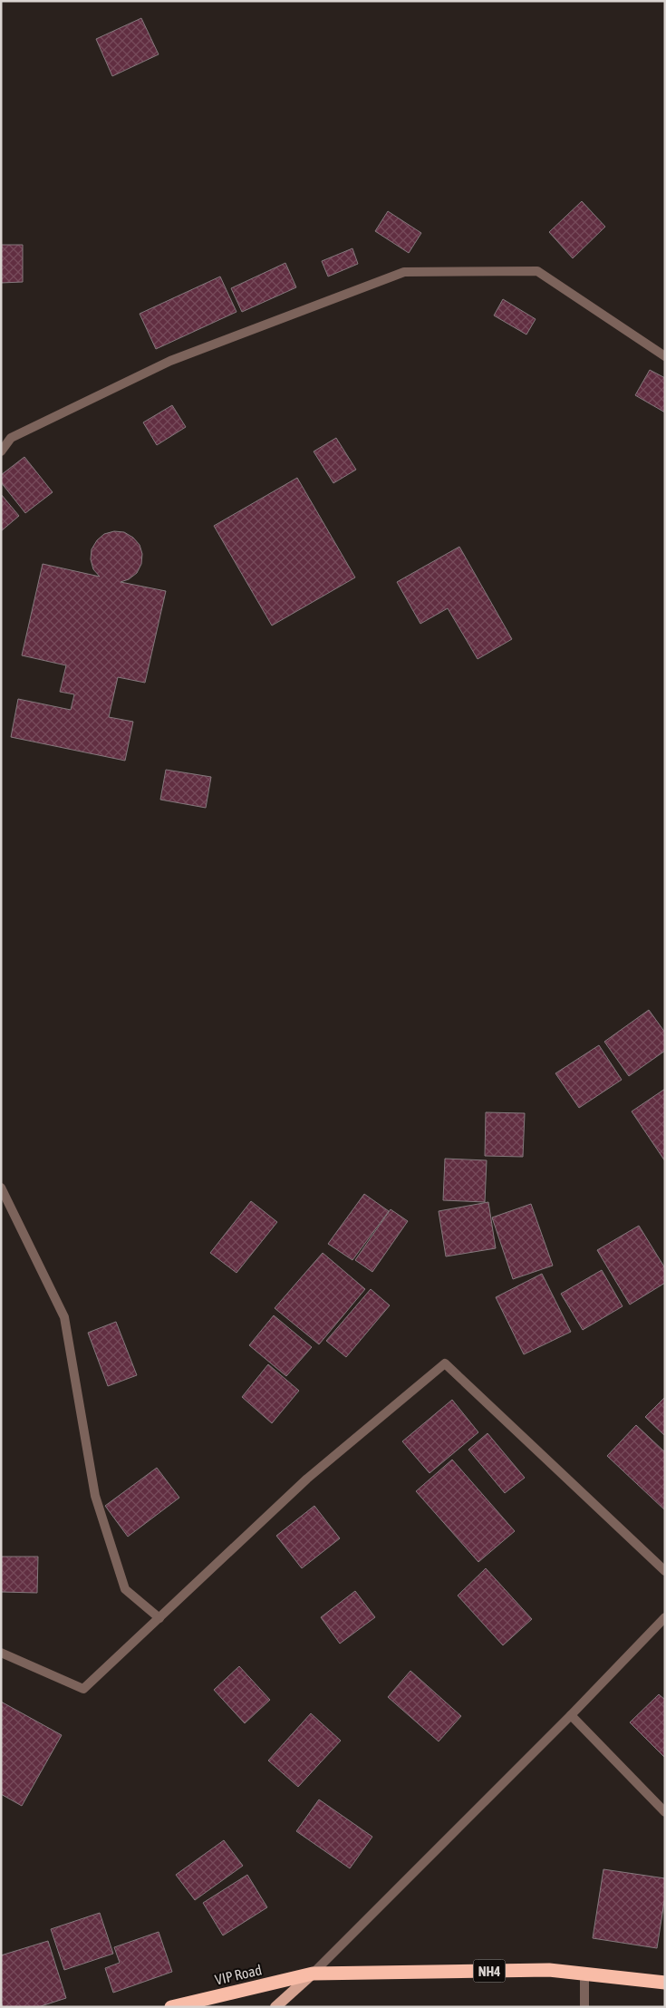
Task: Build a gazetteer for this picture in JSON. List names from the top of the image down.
{
  "streets": {
    "highway": ["NH4", "VIP Road"]
  },
  "crossings": [
    ["NH4", "VIP Road"]
  ]
}
